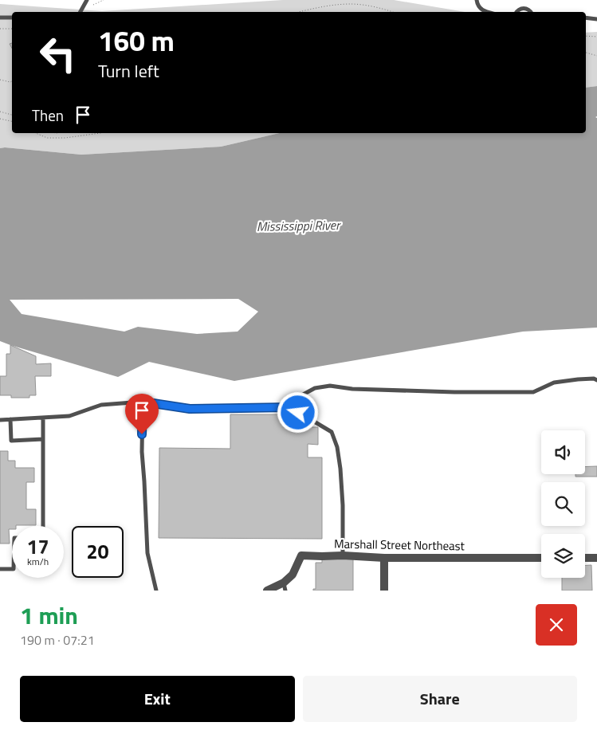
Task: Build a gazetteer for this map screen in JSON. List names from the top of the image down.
{
  "streets": {
    "street": ["Marshall Street Northeast"]
  },
  "water": ["Mississippi River"],
  "page": {
    "turn": ["160 m", "Turn left"],
    "then": "Then",
    "speed": "17 km/h",
    "limit": "20",
    "heading": ["1 min", "190 m · 07:21"],
    "buttons": ["Exit", "Share"]
  }
}
